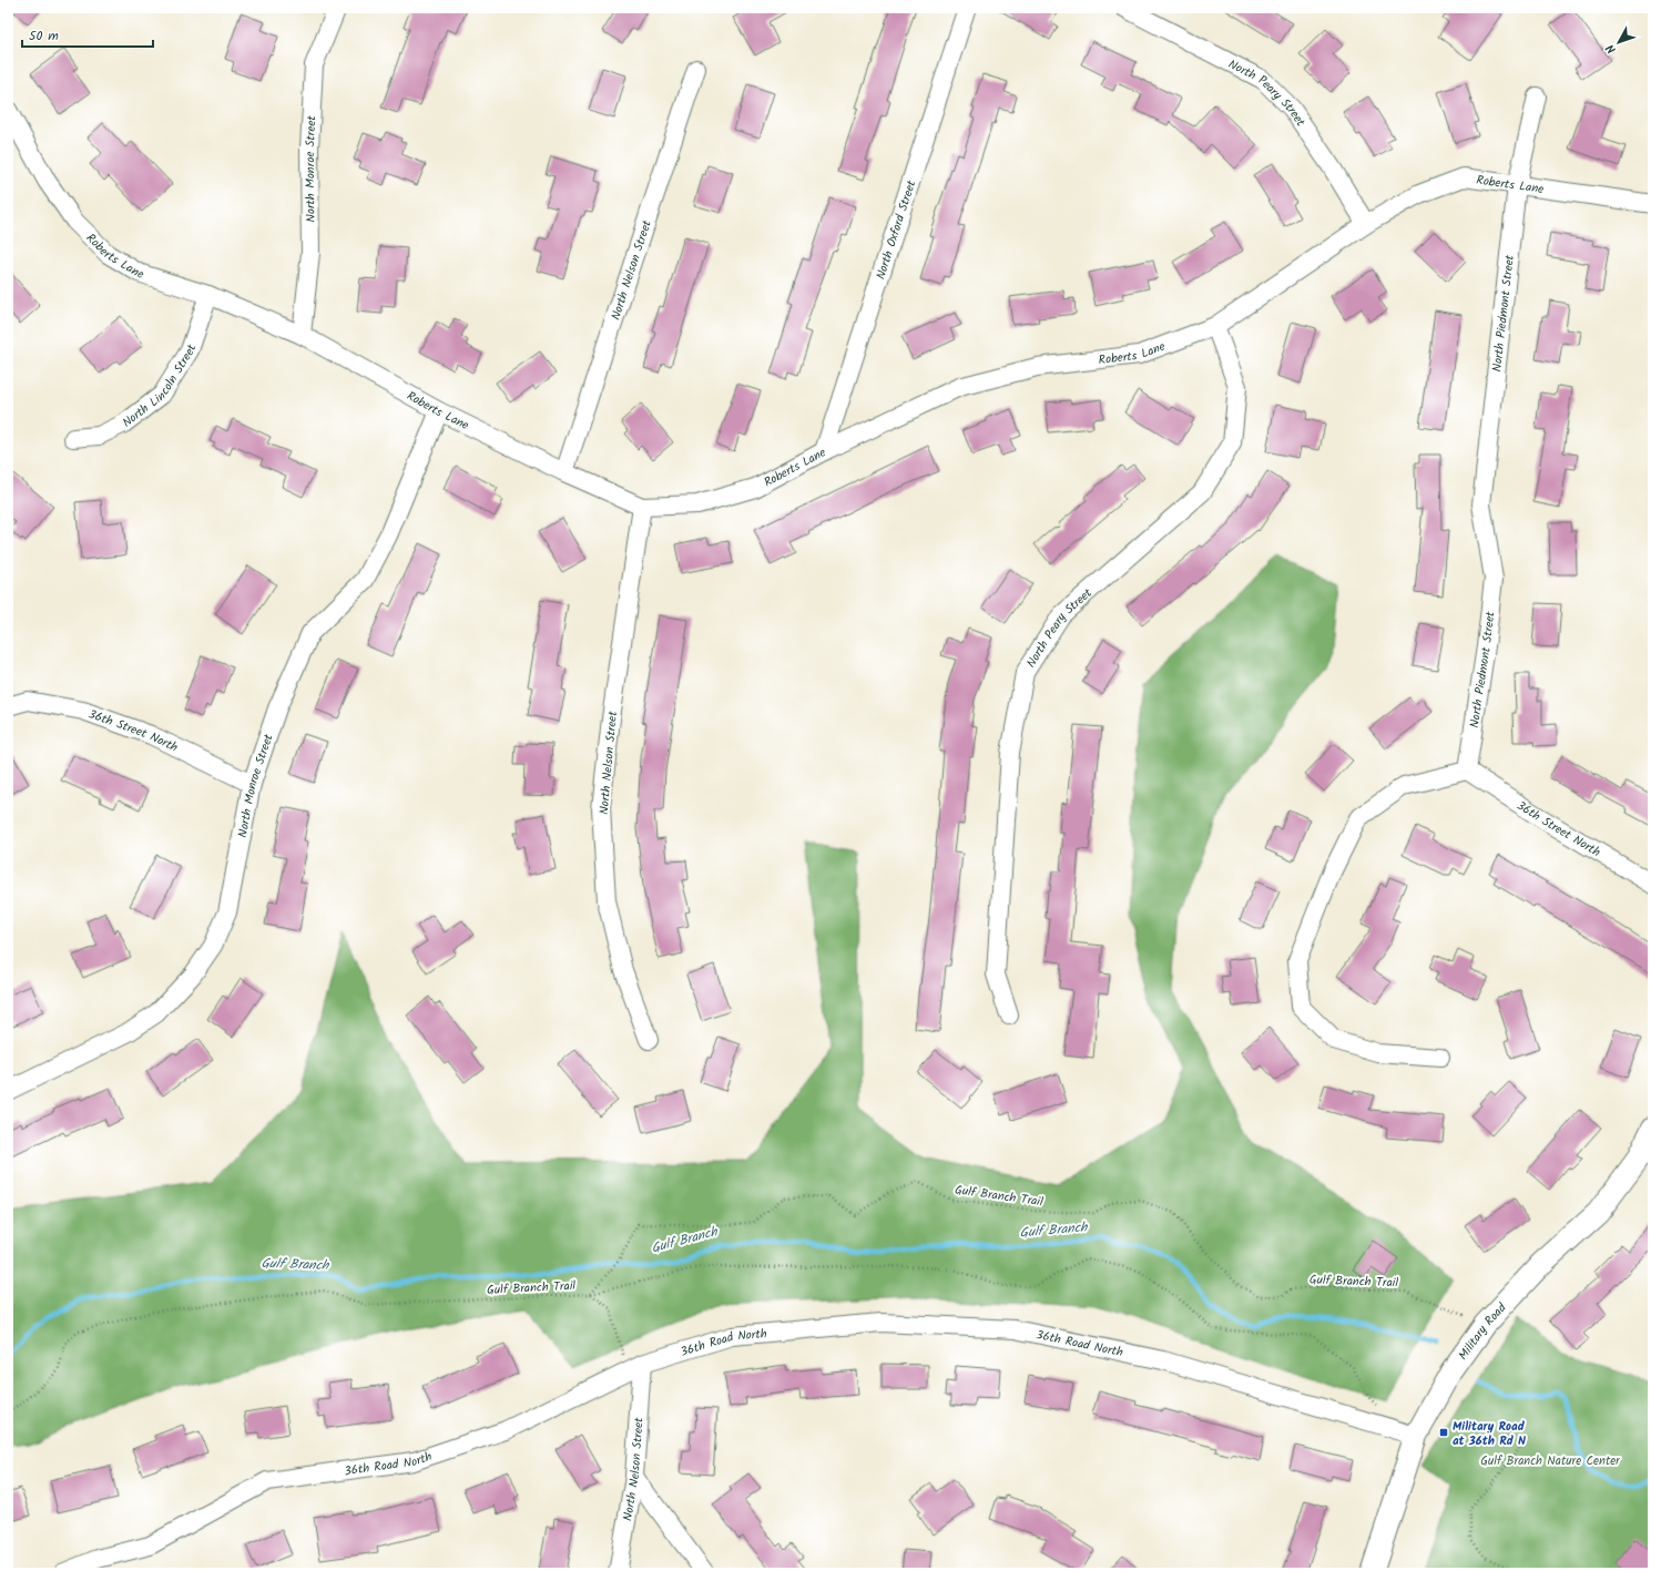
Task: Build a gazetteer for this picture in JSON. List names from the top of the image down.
{
  "streets": {
    "main road": ["Military Road"],
    "street": [
      "North Peary Street",
      "North Monroe Street",
      "Roberts Lane",
      "North Oxford Street",
      "North Nelson Street",
      "North Piedmont Street",
      "North Lincoln Street",
      "36th Street North",
      "36th Road North"
    ],
    "path": ["Gulf Branch Trail"]
  },
  "crossings": [
    ["North Peary Street", "Roberts Lane"],
    ["North Monroe Street", "Roberts Lane"],
    ["North Monroe Street", "36th Street North"],
    ["Roberts Lane", "North Oxford Street"],
    ["Roberts Lane", "North Nelson Street"],
    ["Roberts Lane", "North Piedmont Street"],
    ["Roberts Lane", "North Lincoln Street"],
    ["North Nelson Street", "36th Road North"],
    ["North Piedmont Street", "36th Street North"],
    ["Military Road", "36th Road North"]
  ],
  "water": ["Gulf Branch"],
  "parks": ["Gulf Branch Nature Center"],
  "places": {
    "transit": ["Military Road at 36th Rd N"]
  },
  "scale_bar": "50 m",
  "north": "bottom left"
}
